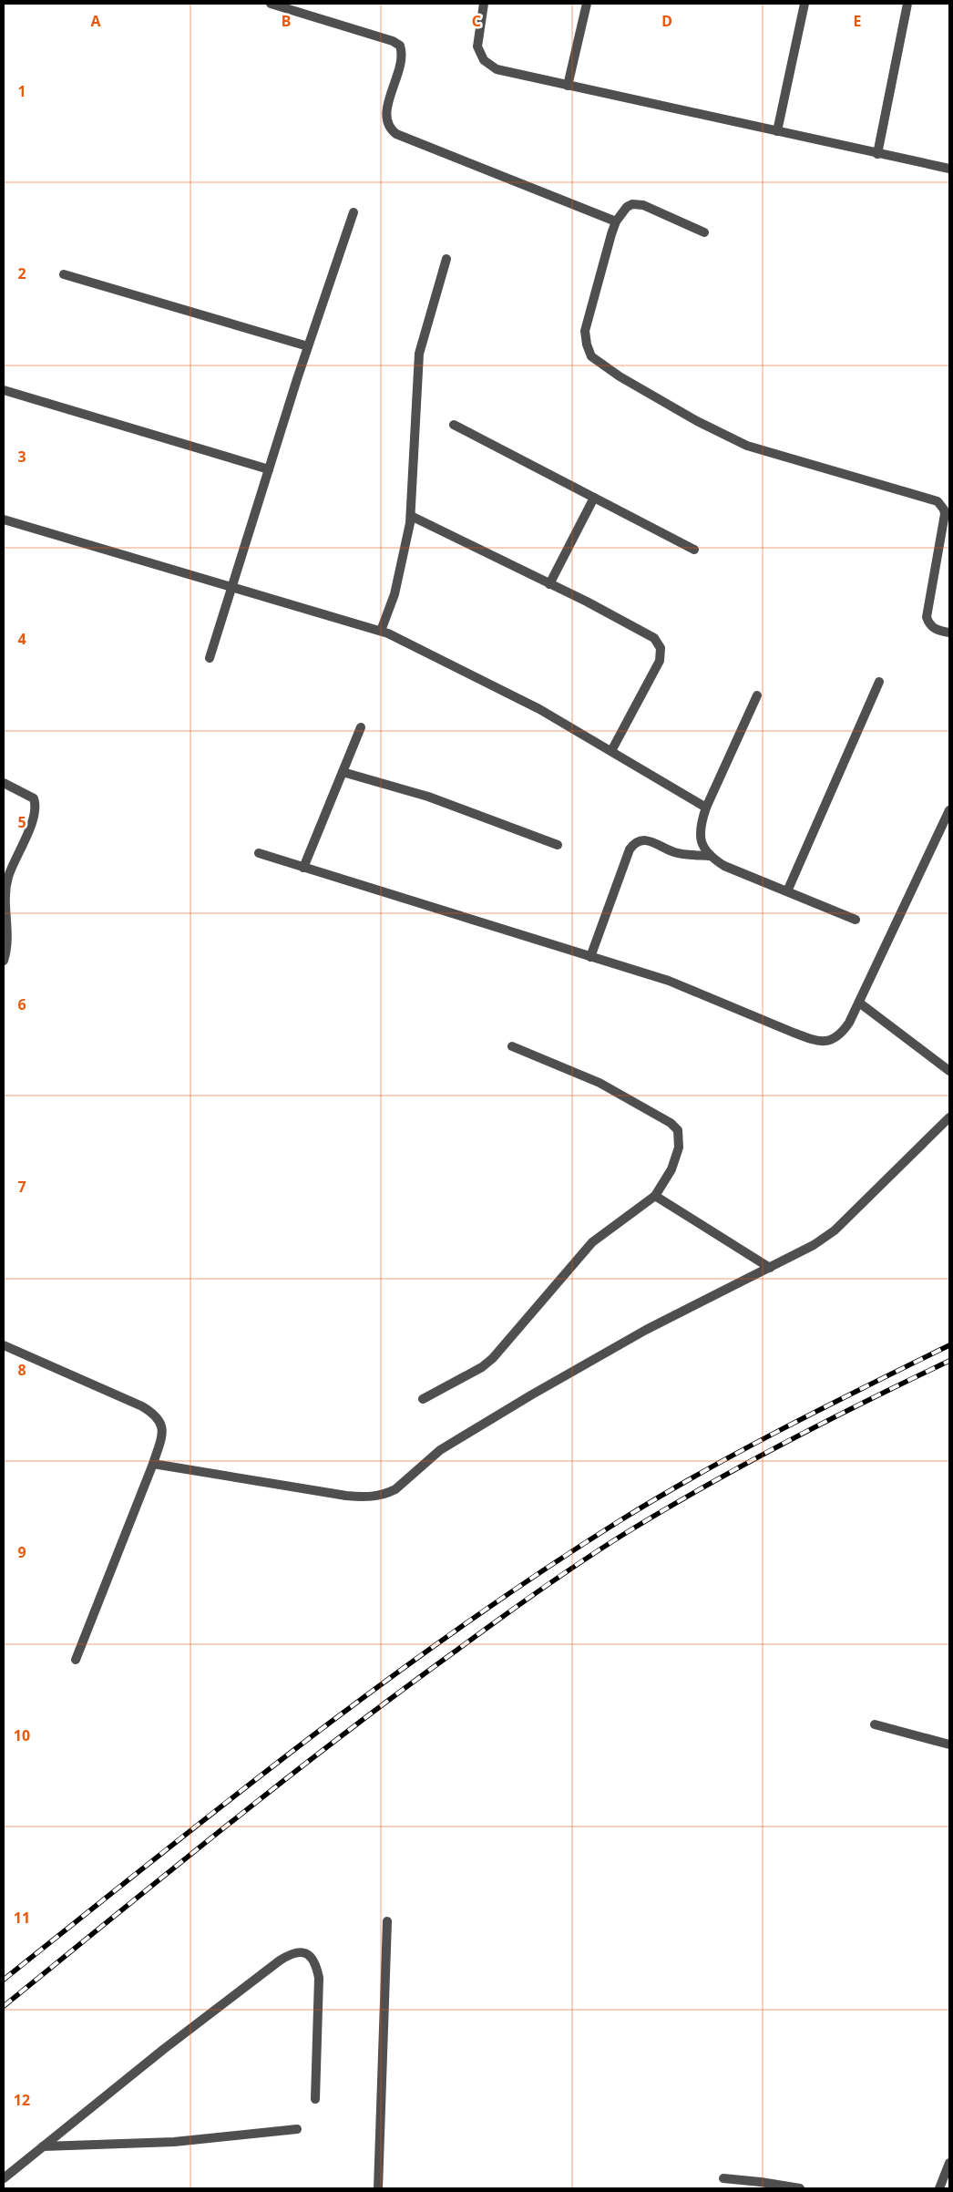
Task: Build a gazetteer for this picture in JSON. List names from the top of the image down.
{
  "grid": {
    "columns": [
      "A",
      "B",
      "C",
      "D",
      "E"
    ],
    "rows": [
      "1",
      "2",
      "3",
      "4",
      "5",
      "6",
      "7",
      "8",
      "9",
      "10",
      "11",
      "12"
    ]
  }
}
